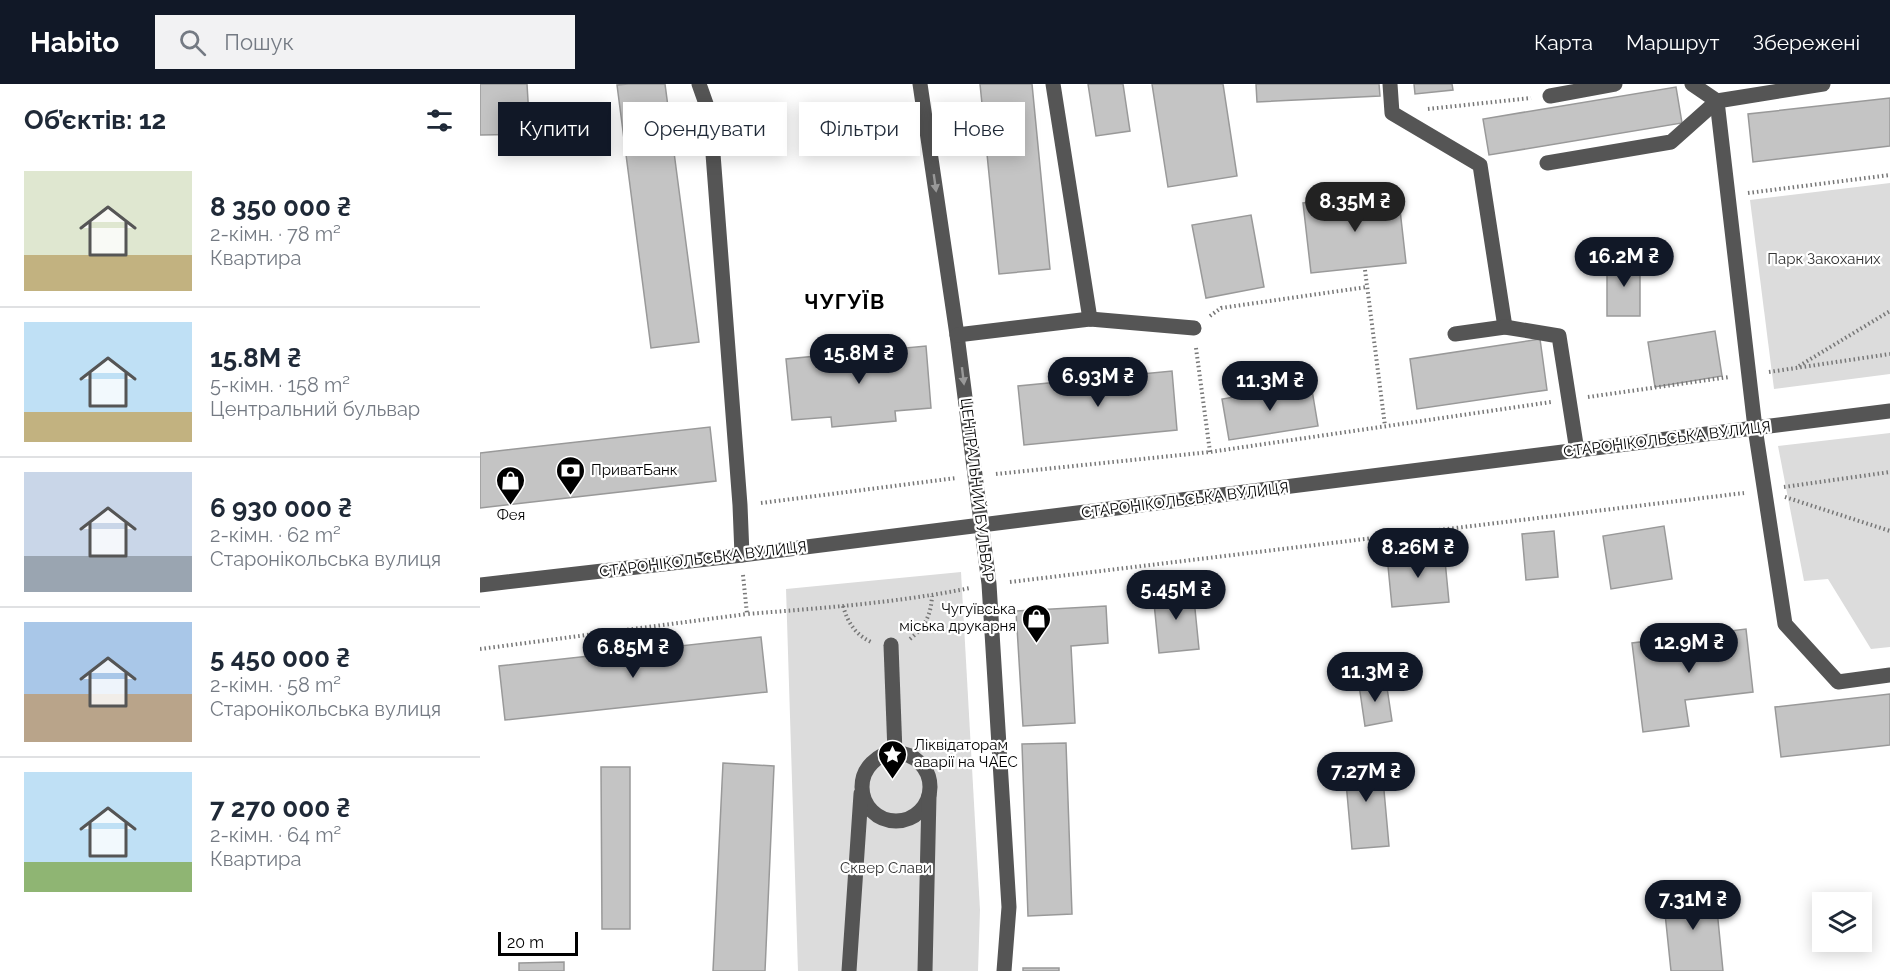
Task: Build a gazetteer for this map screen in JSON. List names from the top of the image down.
{
  "streets": {
    "street": ["СТАРОНІКОЛЬСЬКА ВУЛИЦЯ", "ЦЕНТРАЛЬНИЙ БУЛЬВАР"]
  },
  "crossings": [
    ["СТАРОНІКОЛЬСЬКА ВУЛИЦЯ", "ЦЕНТРАЛЬНИЙ БУЛЬВАР"]
  ],
  "districts": ["ЧУГУЇВ"],
  "parks": ["Парк Закоханих", "Сквер Слави"],
  "places": {
    "bank": ["ПриватБанк"],
    "shop": ["Фея", "Чугуївська міська друкарня"],
    "place": ["Ліквідаторам аварії на ЧАЕС"]
  },
  "scale_bar": "20 m",
  "page": {
    "header": "Habito",
    "search": "Пошук",
    "nav": ["Карта", "Маршрут", "Збережені"],
    "heading": "Об’єктів: 12",
    "chip": [
      "Купити",
      "Орендувати",
      "Фільтри",
      "Нове"
    ],
    "list": [
      {
        "name": "8 350 000 ₴",
        "note": "2-кімн. · 78 m² · Квартира"
      },
      {
        "name": "15.8M ₴",
        "note": "5-кімн. · 158 m² · Центральний бульвар"
      },
      {
        "name": "6 930 000 ₴",
        "note": "2-кімн. · 62 m² · Старонікольська вулиця"
      },
      {
        "name": "5 450 000 ₴",
        "note": "2-кімн. · 58 m² · Старонікольська вулиця"
      },
      {
        "name": "7 270 000 ₴",
        "note": "2-кімн. · 64 m² · Квартира"
      }
    ],
    "price": [
      "8.35M ₴",
      "16.2M ₴",
      "15.8M ₴",
      "6.93M ₴",
      "11.3M ₴",
      "8.26M ₴",
      "5.45M ₴",
      "12.9M ₴",
      "6.85M ₴",
      "11.3M ₴",
      "7.27M ₴",
      "7.31M ₴"
    ],
    "scale": "20 m"
  }
}
